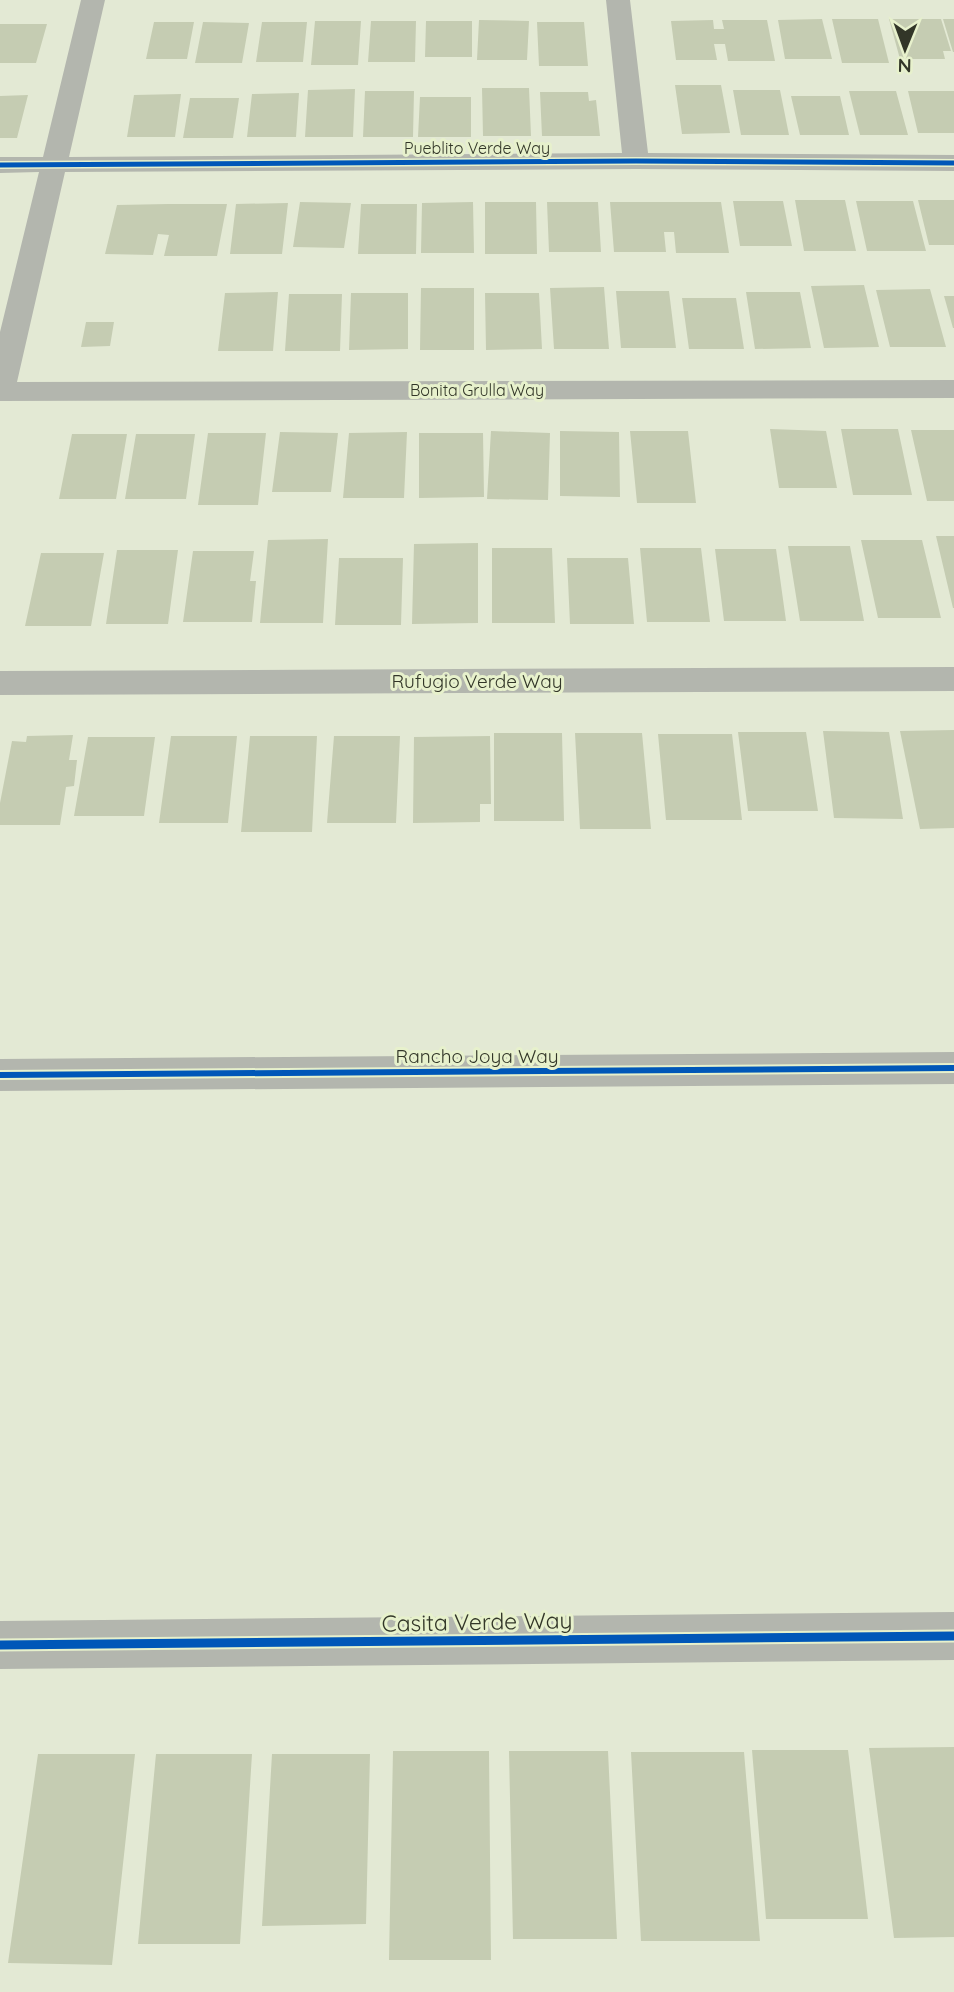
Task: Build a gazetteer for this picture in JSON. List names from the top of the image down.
{
  "streets": {
    "street": [
      "Pueblito Verde Way",
      "Bonita Grulla Way",
      "Rufugio Verde Way",
      "Rancho Joya Way",
      "Casita Verde Way"
    ]
  },
  "north": "bottom"
}
